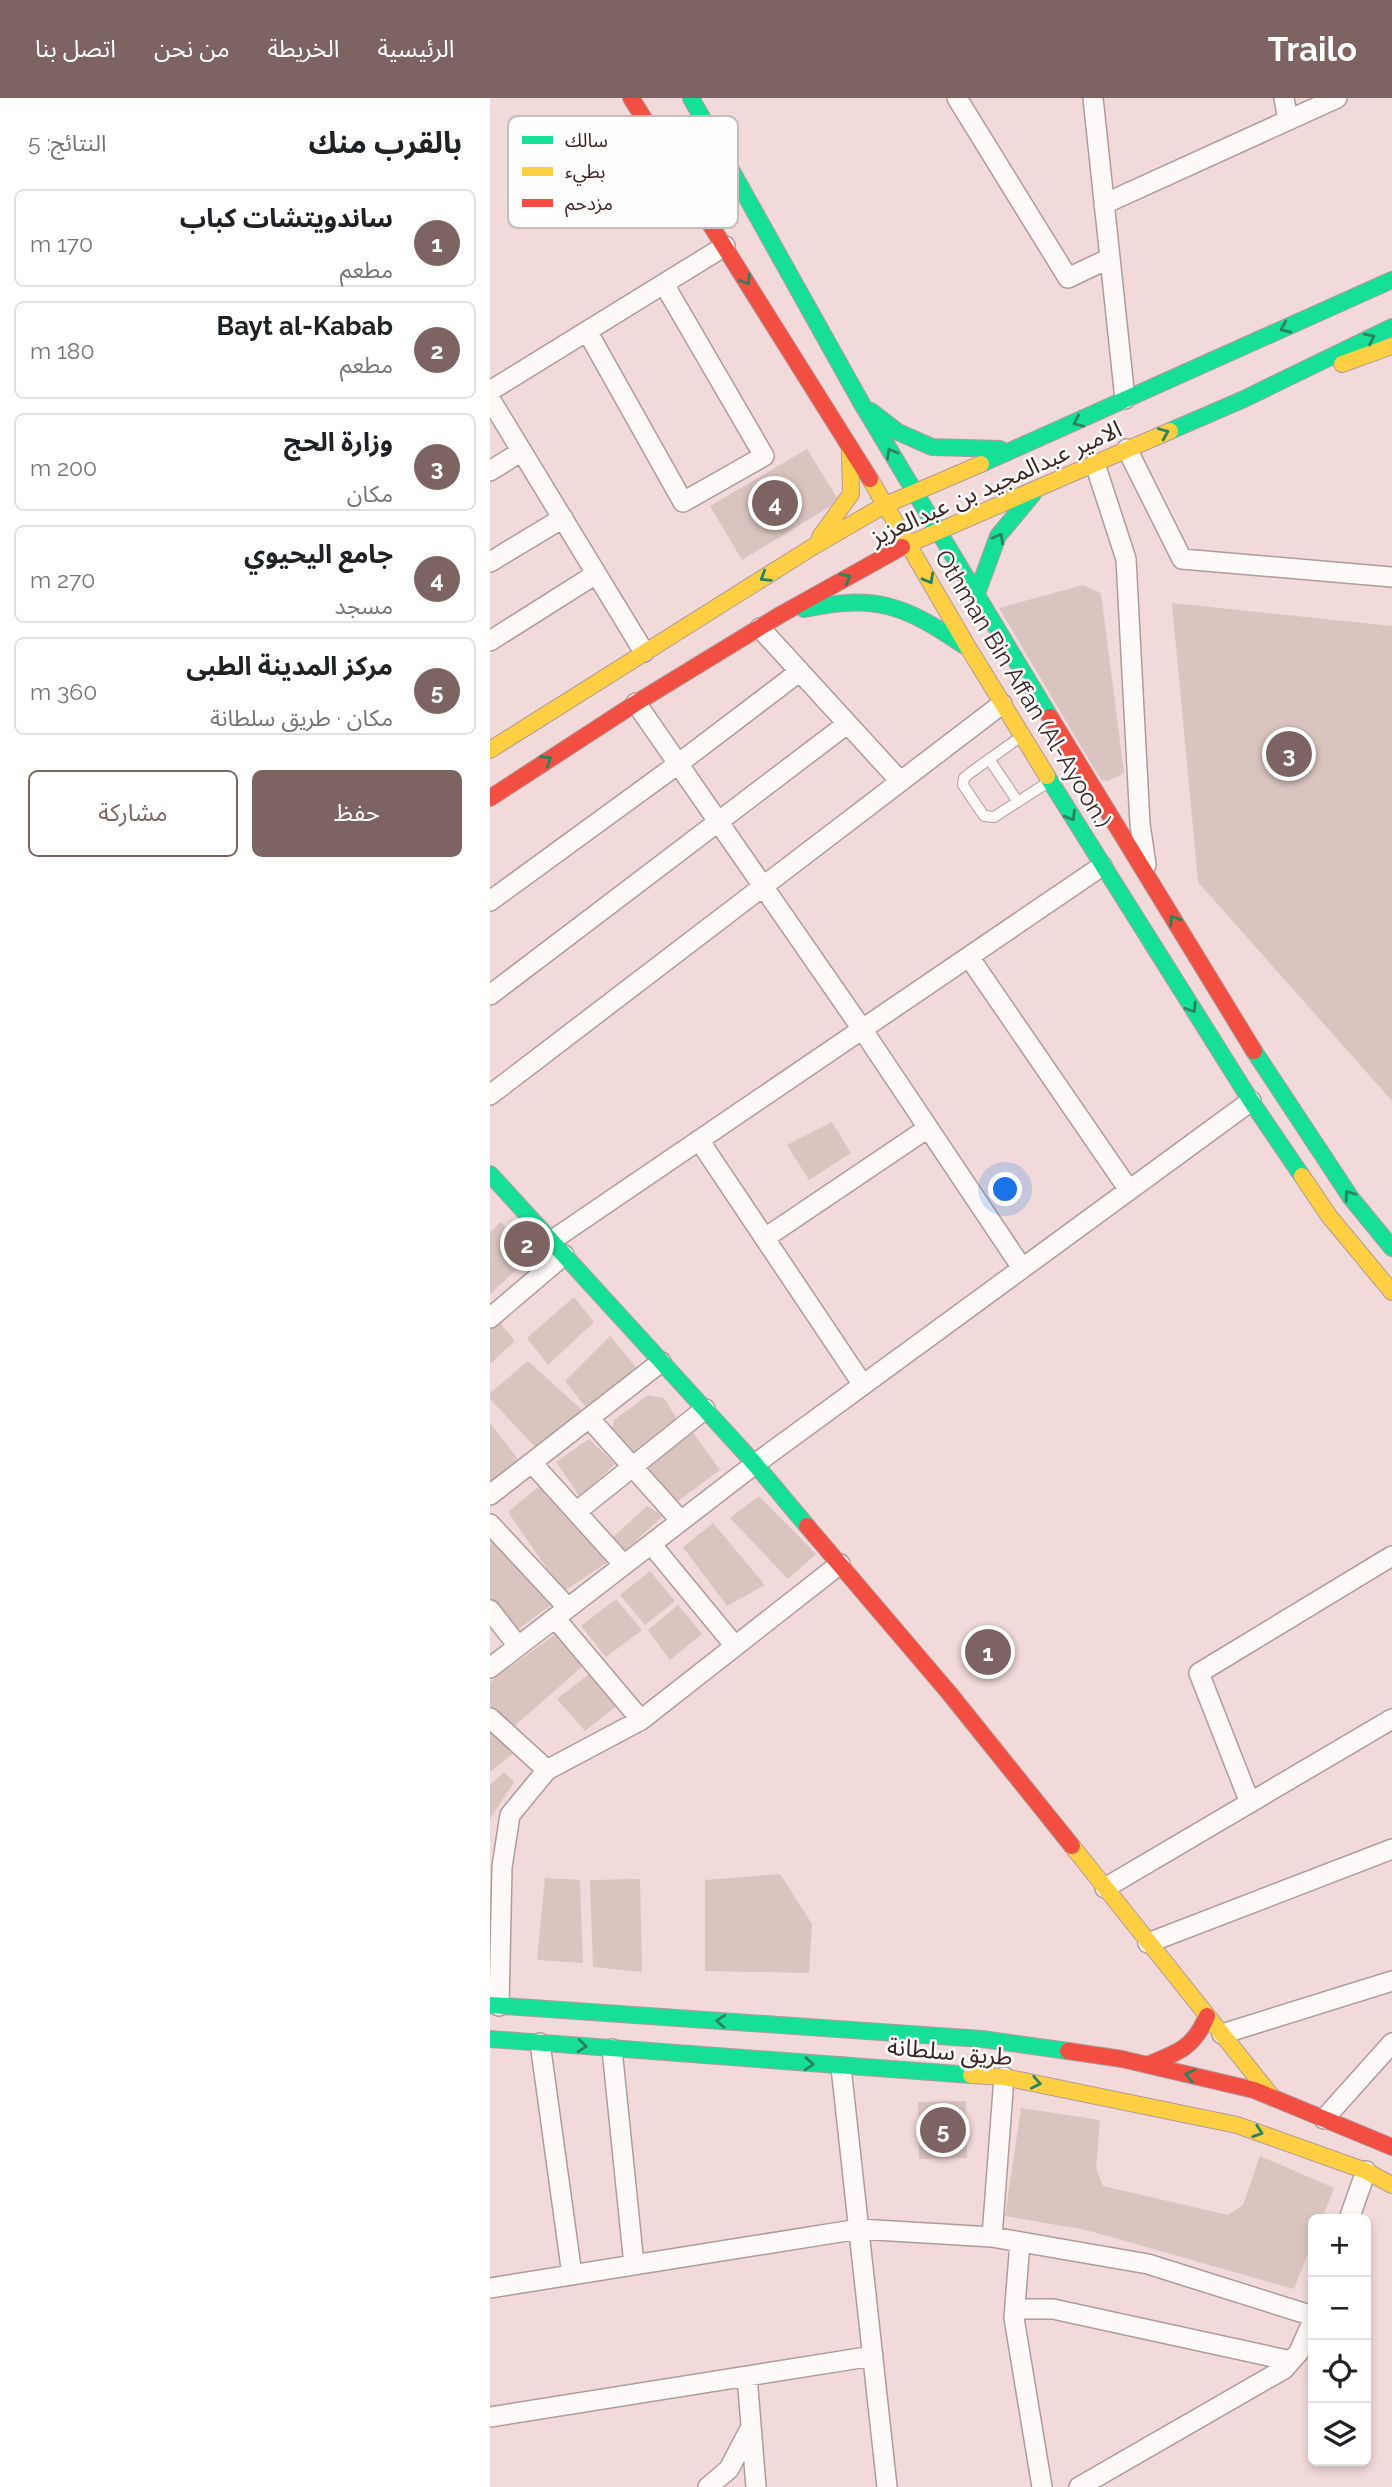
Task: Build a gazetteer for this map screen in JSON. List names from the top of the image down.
{
  "streets": {
    "main road": ["الامير عبدالمجيد بن عبدالعزيز", "Othman Bin Affan (Al-Ayoon.)", "طريق سلطانة"]
  },
  "crossings": [
    ["الامير عبدالمجيد بن عبدالعزيز", "Othman Bin Affan (Al-Ayoon.)"]
  ],
  "legend": ["سالك", "بطيء", "مزدحم"],
  "page": {
    "header": "Trailo",
    "nav": [
      "الرئيسية",
      "الخريطة",
      "من نحن",
      "اتصل بنا"
    ],
    "heading": ["بالقرب منك", "النتائج: 5"],
    "list": [
      {
        "mark": "1",
        "name": "ساندويتشات كباب",
        "note": "مطعم",
        "value": "170 m"
      },
      {
        "mark": "2",
        "name": "Bayt al-Kabab",
        "note": "مطعم",
        "value": "180 m"
      },
      {
        "mark": "3",
        "name": "وزارة الحج",
        "note": "مكان",
        "value": "200 m"
      },
      {
        "mark": "4",
        "name": "جامع اليحيوي",
        "note": "مسجد",
        "value": "270 m"
      },
      {
        "mark": "5",
        "name": "مرکز المدینة الطبی",
        "note": "مكان · طريق سلطانة",
        "value": "360 m"
      }
    ],
    "pins": [
      "4",
      "3",
      "2",
      "1",
      "5"
    ],
    "buttons": ["حفظ", "مشاركة"],
    "map_buttons": ["+", "−"]
  }
}
